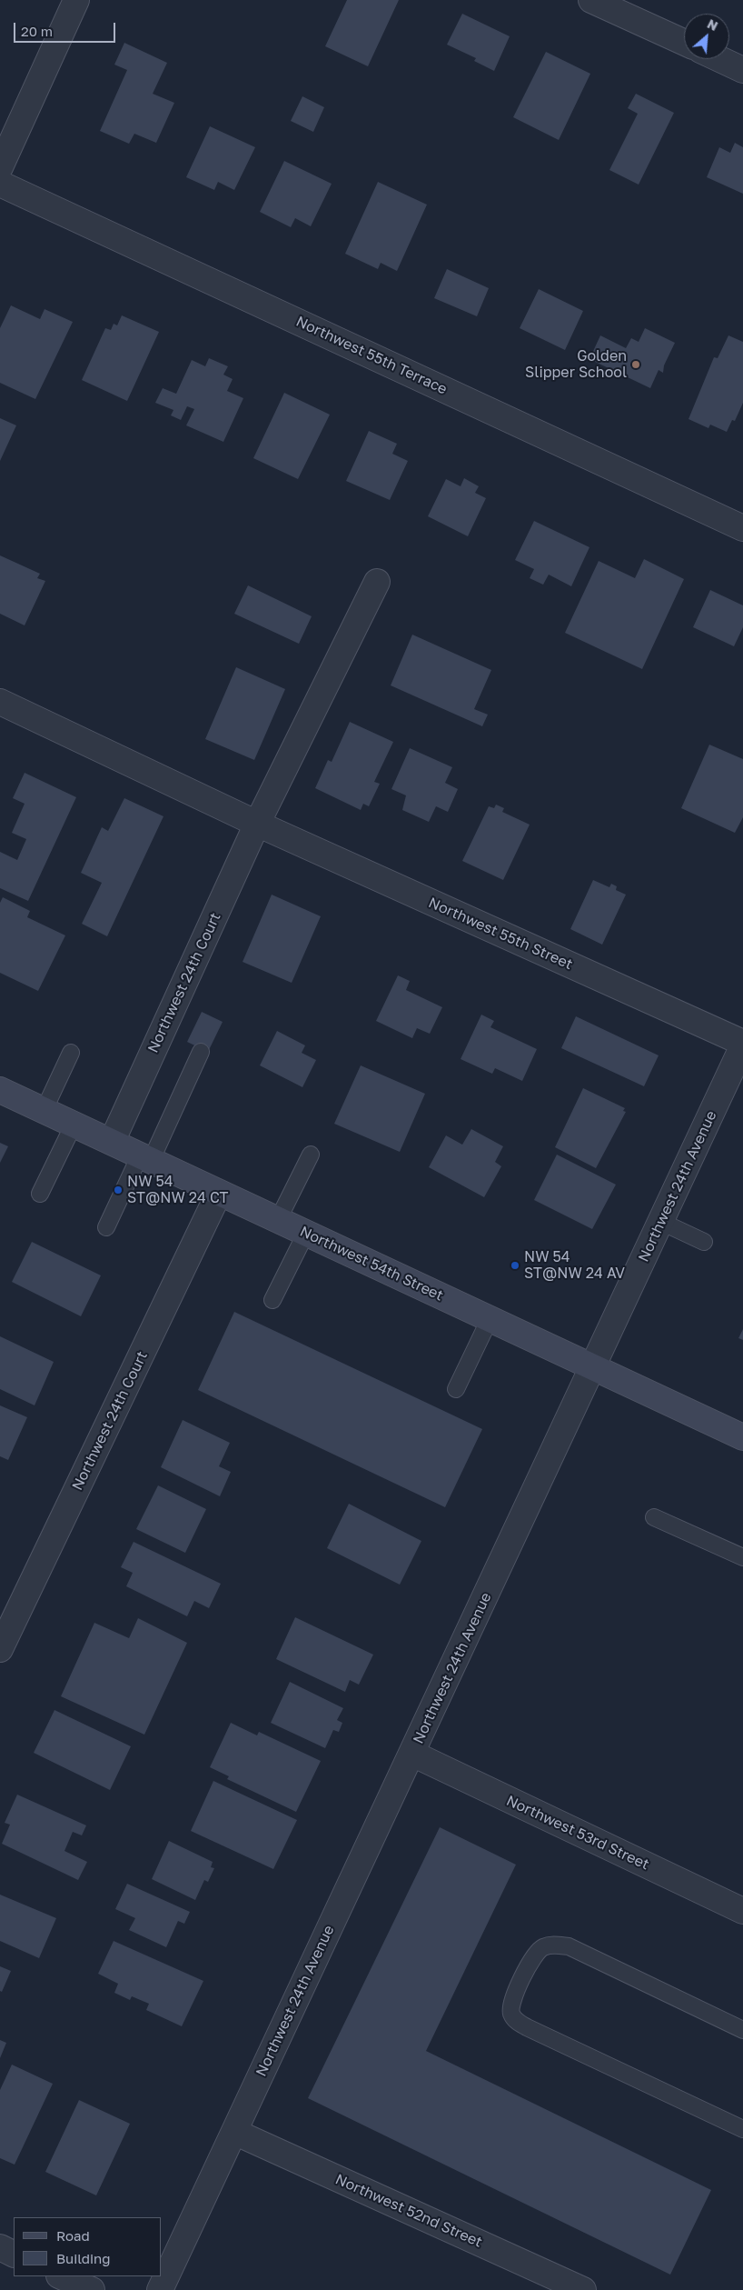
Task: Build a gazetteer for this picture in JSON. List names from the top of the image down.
{
  "streets": {
    "main road": ["Northwest 54th Street"],
    "street": [
      "Northwest 55th Terrace",
      "Northwest 55th Street",
      "Northwest 24th Court",
      "Northwest 24th Avenue",
      "Northwest 53rd Street",
      "Northwest 52nd Street"
    ]
  },
  "crossings": [
    ["Northwest 55th Street", "Northwest 24th Court"],
    ["Northwest 55th Street", "Northwest 24th Avenue"],
    ["Northwest 24th Court", "Northwest 54th Street"],
    ["Northwest 24th Avenue", "Northwest 54th Street"],
    ["Northwest 24th Avenue", "Northwest 53rd Street"],
    ["Northwest 24th Avenue", "Northwest 52nd Street"]
  ],
  "places": ["Golden Slipper School", "NW 54 ST@NW 24 CT", "NW 54 ST@NW 24 AV"],
  "legend": ["Road", "Building"],
  "scale_bar": "20 m",
  "north": "top right"
}
